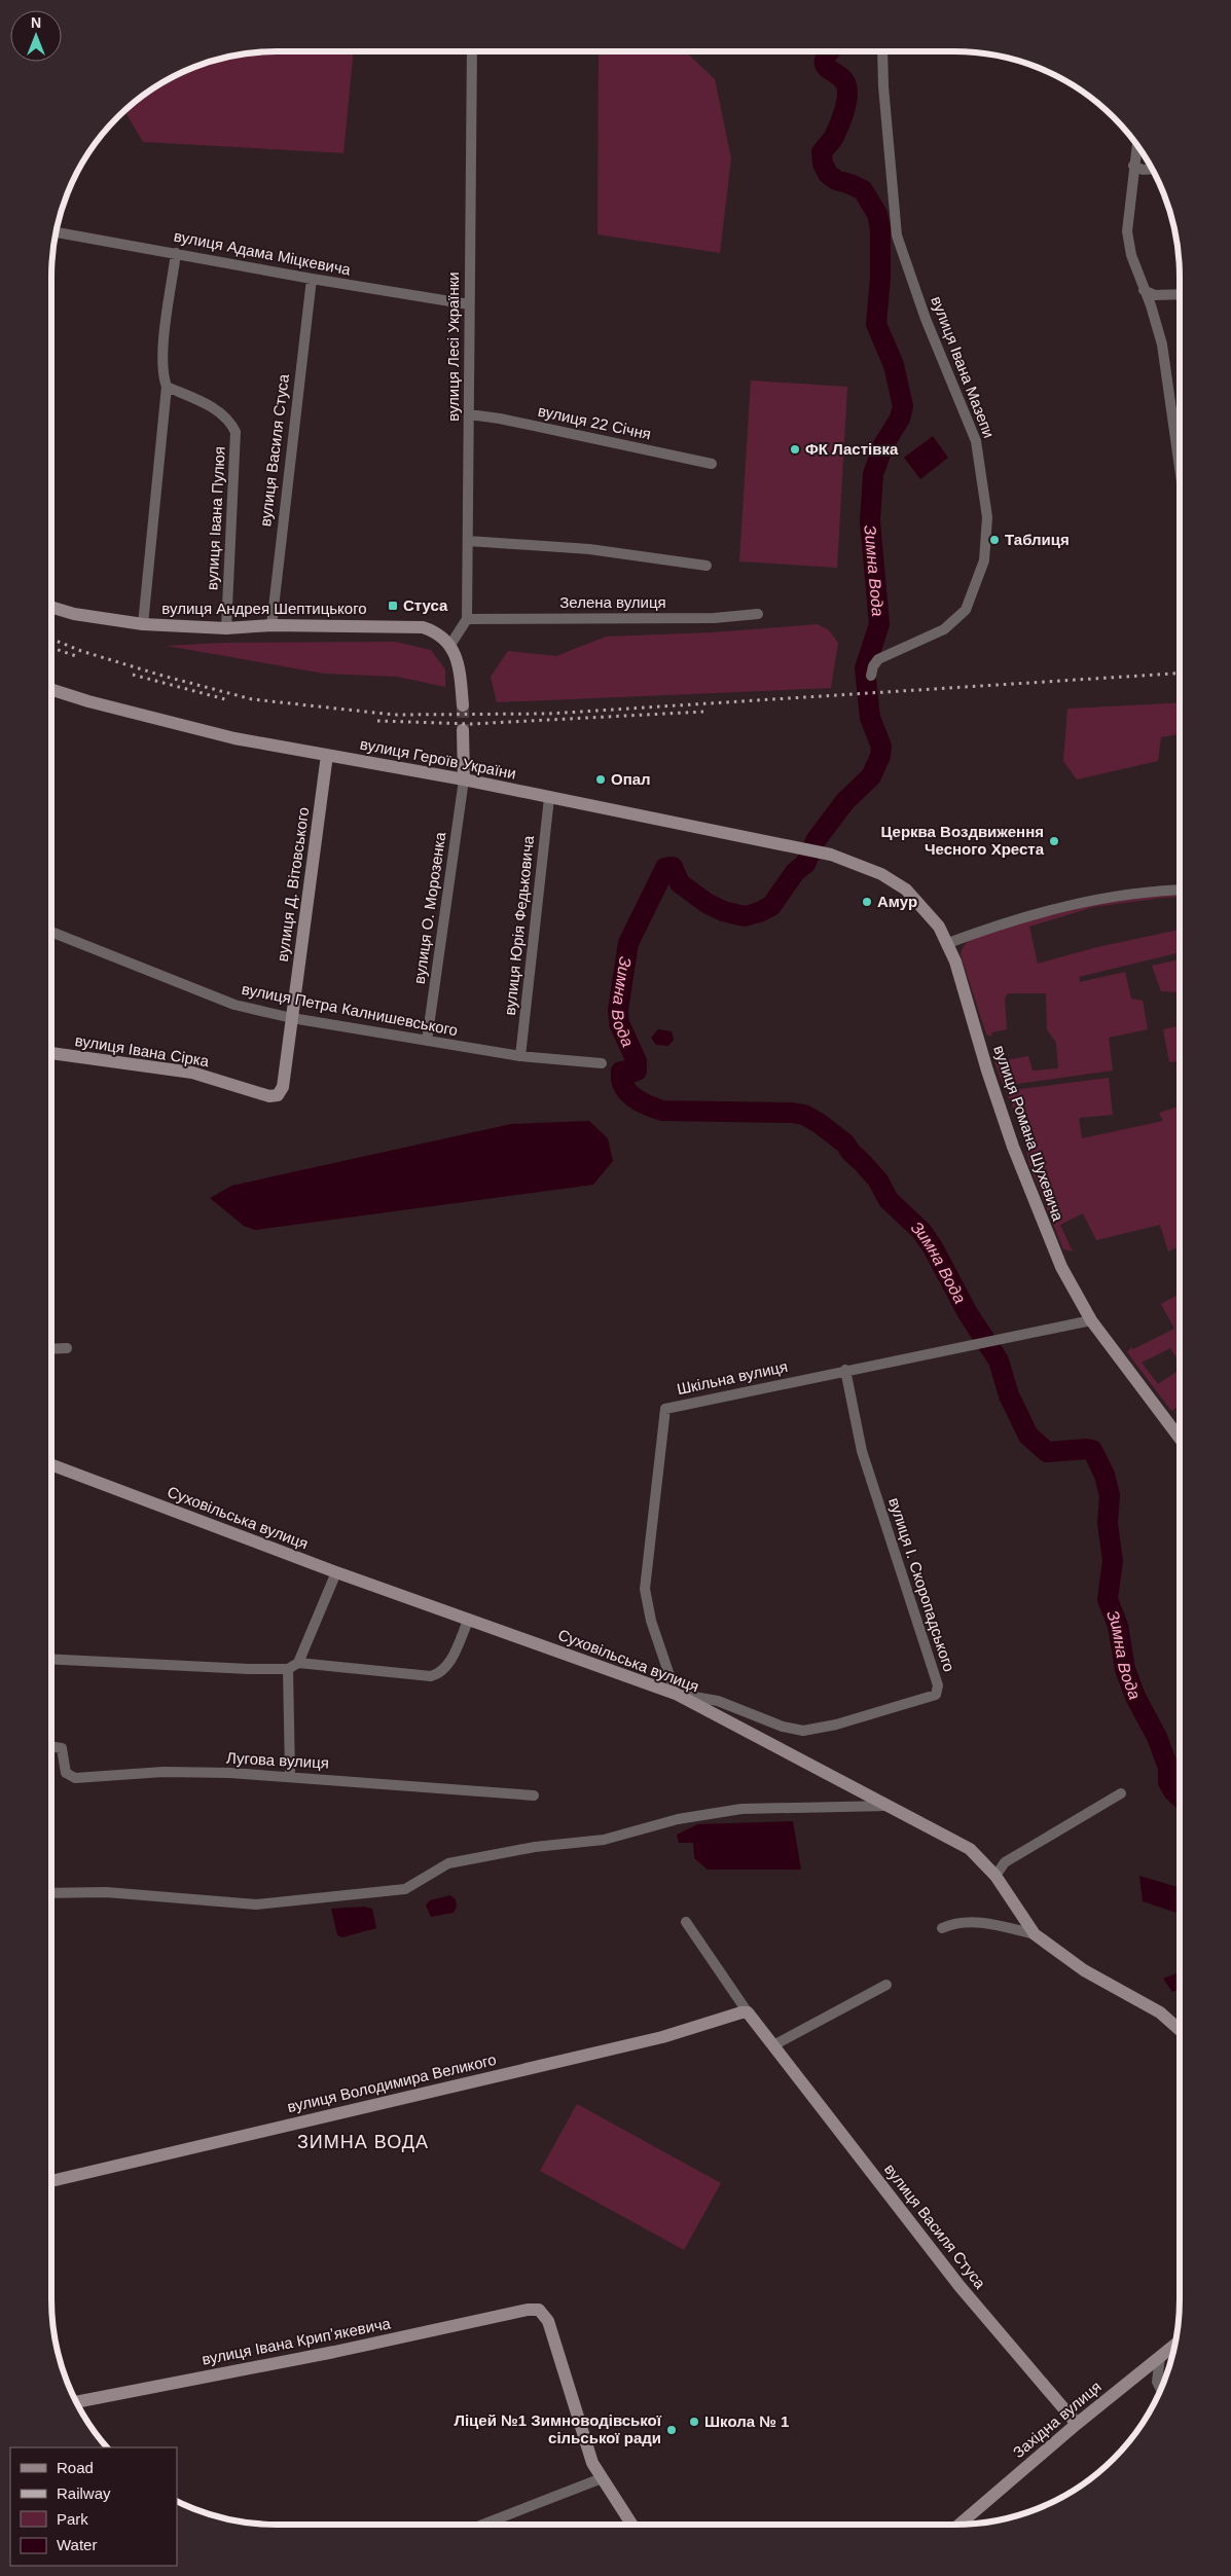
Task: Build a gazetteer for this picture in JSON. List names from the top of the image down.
{
  "streets": {
    "street": [
      "вулиця Адама Міцкевича",
      "вулиця Лесі Українки",
      "вулиця Івана Мазепи",
      "вулиця 22 Січня",
      "вулиця Василя Стуса",
      "вулиця Івана Пулюя",
      "Зелена вулиця",
      "вулиця Андрея Шептицького",
      "вулиця Героїв України",
      "вулиця Д. Вітовського",
      "вулиця О. Морозенка",
      "вулиця Юрія Федьковича",
      "вулиця Петра Калнишевського",
      "вулиця Івана Сірка",
      "вулиця Романа Шухевича",
      "Шкільна вулиця",
      "Суховільська вулиця",
      "вулиця І. Скоропадського",
      "Лугова вулиця",
      "вулиця Володимира Великого",
      "вулиця Івана Крипʼякевича",
      "Західна вулиця"
    ]
  },
  "crossings": [
    ["вулиця Адама Міцкевича", "вулиця Лесі Українки"],
    ["вулиця Адама Міцкевича", "вулиця Василя Стуса"],
    ["вулиця Лесі Українки", "вулиця 22 Січня"],
    ["вулиця Лесі Українки", "Зелена вулиця"],
    ["вулиця Василя Стуса", "вулиця Андрея Шептицького"],
    ["вулиця Василя Стуса", "вулиця Володимира Великого"],
    ["вулиця Василя Стуса", "Західна вулиця"],
    ["вулиця Івана Пулюя", "вулиця Андрея Шептицького"],
    ["вулиця Героїв України", "вулиця Д. Вітовського"],
    ["вулиця Героїв України", "вулиця О. Морозенка"],
    ["вулиця Героїв України", "вулиця Юрія Федьковича"],
    ["вулиця Героїв України", "вулиця Романа Шухевича"],
    ["вулиця Д. Вітовського", "вулиця Петра Калнишевського"],
    ["вулиця Д. Вітовського", "вулиця Івана Сірка"],
    ["вулиця О. Морозенка", "вулиця Петра Калнишевського"],
    ["вулиця Юрія Федьковича", "вулиця Петра Калнишевського"],
    ["вулиця Петра Калнишевського", "вулиця Івана Сірка"],
    ["вулиця Романа Шухевича", "Шкільна вулиця"],
    ["Шкільна вулиця", "Суховільська вулиця"],
    ["Шкільна вулиця", "вулиця І. Скоропадського"],
    ["Суховільська вулиця", "вулиця І. Скоропадського"]
  ],
  "districts": ["ЗИМНА ВОДА"],
  "water": ["Зимна Вода"],
  "places": {
    "other": [
      "ФК Ластівка",
      "Таблиця",
      "Опал",
      "Церква Воздвиження Чесного Хреста",
      "Амур",
      "Школа № 1",
      "Ліцей №1 Зимноводівської сільської ради"
    ],
    "transit": ["Стуса"]
  },
  "legend": [
    "Road",
    "Railway",
    "Park",
    "Water"
  ],
  "north": "top"
}
